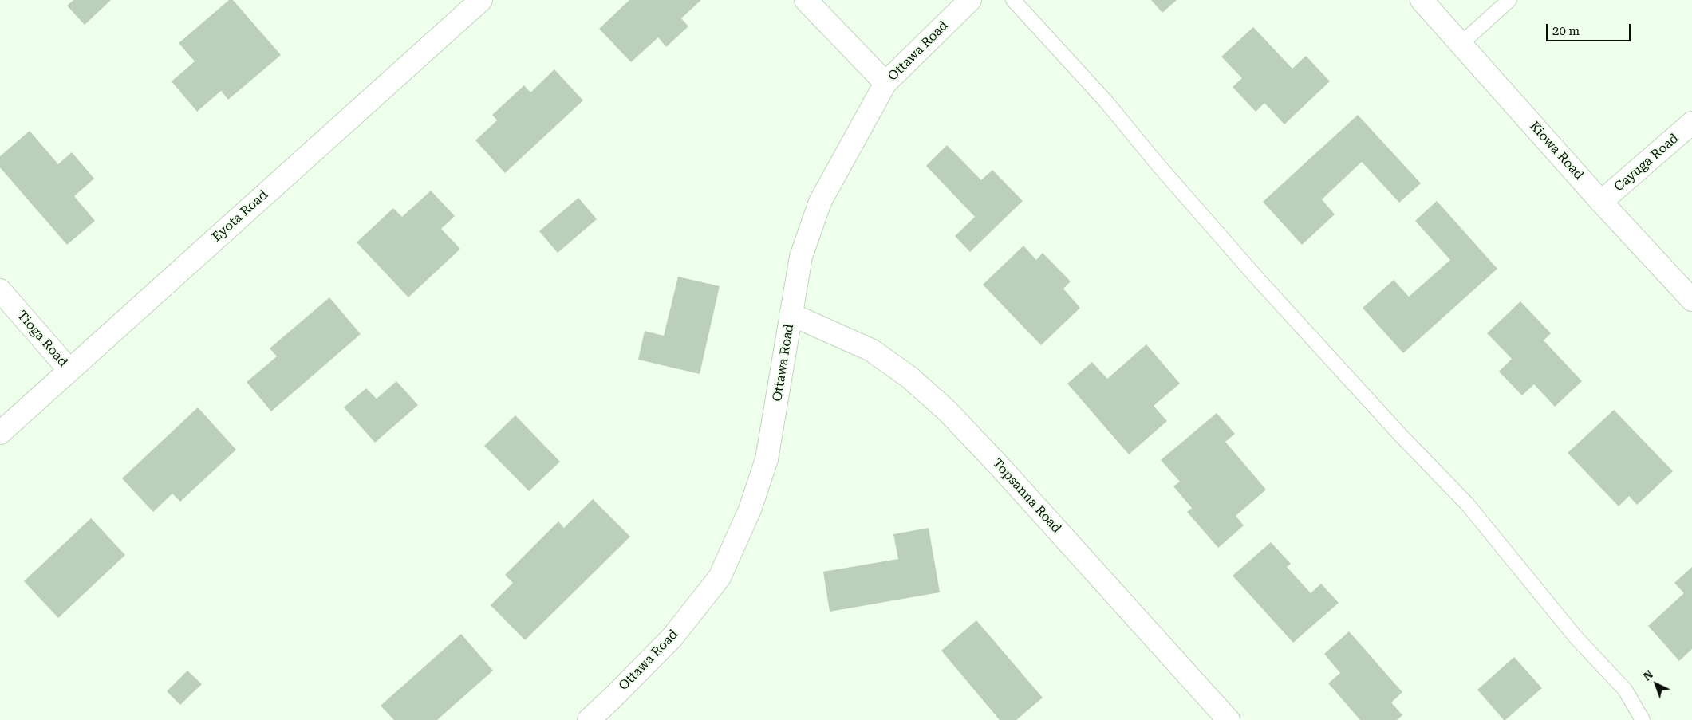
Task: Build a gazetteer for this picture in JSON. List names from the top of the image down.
{
  "streets": {
    "street": [
      "Ottawa Road",
      "Kiowa Road",
      "Cayuga Road",
      "Eyota Road",
      "Tioga Road",
      "Topsanna Road"
    ]
  },
  "crossings": [
    ["Ottawa Road", "Topsanna Road"],
    ["Kiowa Road", "Cayuga Road"],
    ["Eyota Road", "Tioga Road"]
  ],
  "scale_bar": "20 m",
  "north": "top left"
}
